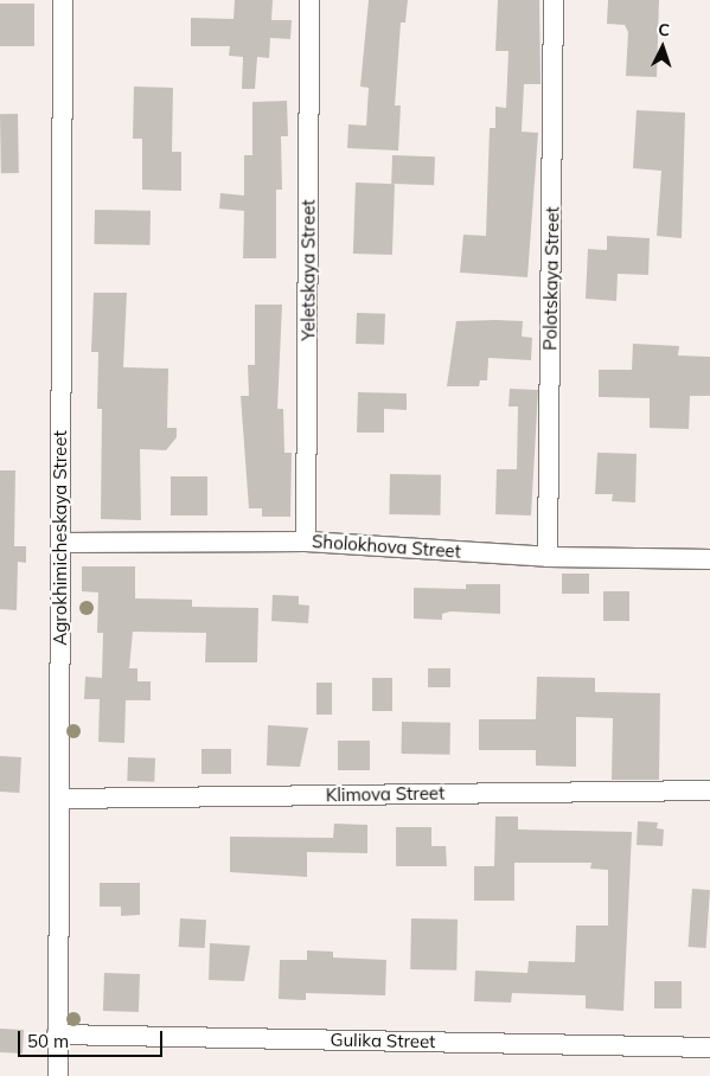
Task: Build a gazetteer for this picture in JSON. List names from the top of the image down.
{
  "streets": {
    "street": [
      "Yeletskaya Street",
      "Polotskaya Street",
      "Agrokhimicheskaya Street",
      "Sholokhova Street",
      "Klimova Street",
      "Gulika Street"
    ]
  },
  "crossings": [
    ["Yeletskaya Street", "Sholokhova Street"],
    ["Polotskaya Street", "Sholokhova Street"],
    ["Agrokhimicheskaya Street", "Sholokhova Street"],
    ["Agrokhimicheskaya Street", "Klimova Street"],
    ["Agrokhimicheskaya Street", "Gulika Street"]
  ],
  "scale_bar": "50 m",
  "north": "top"
}
